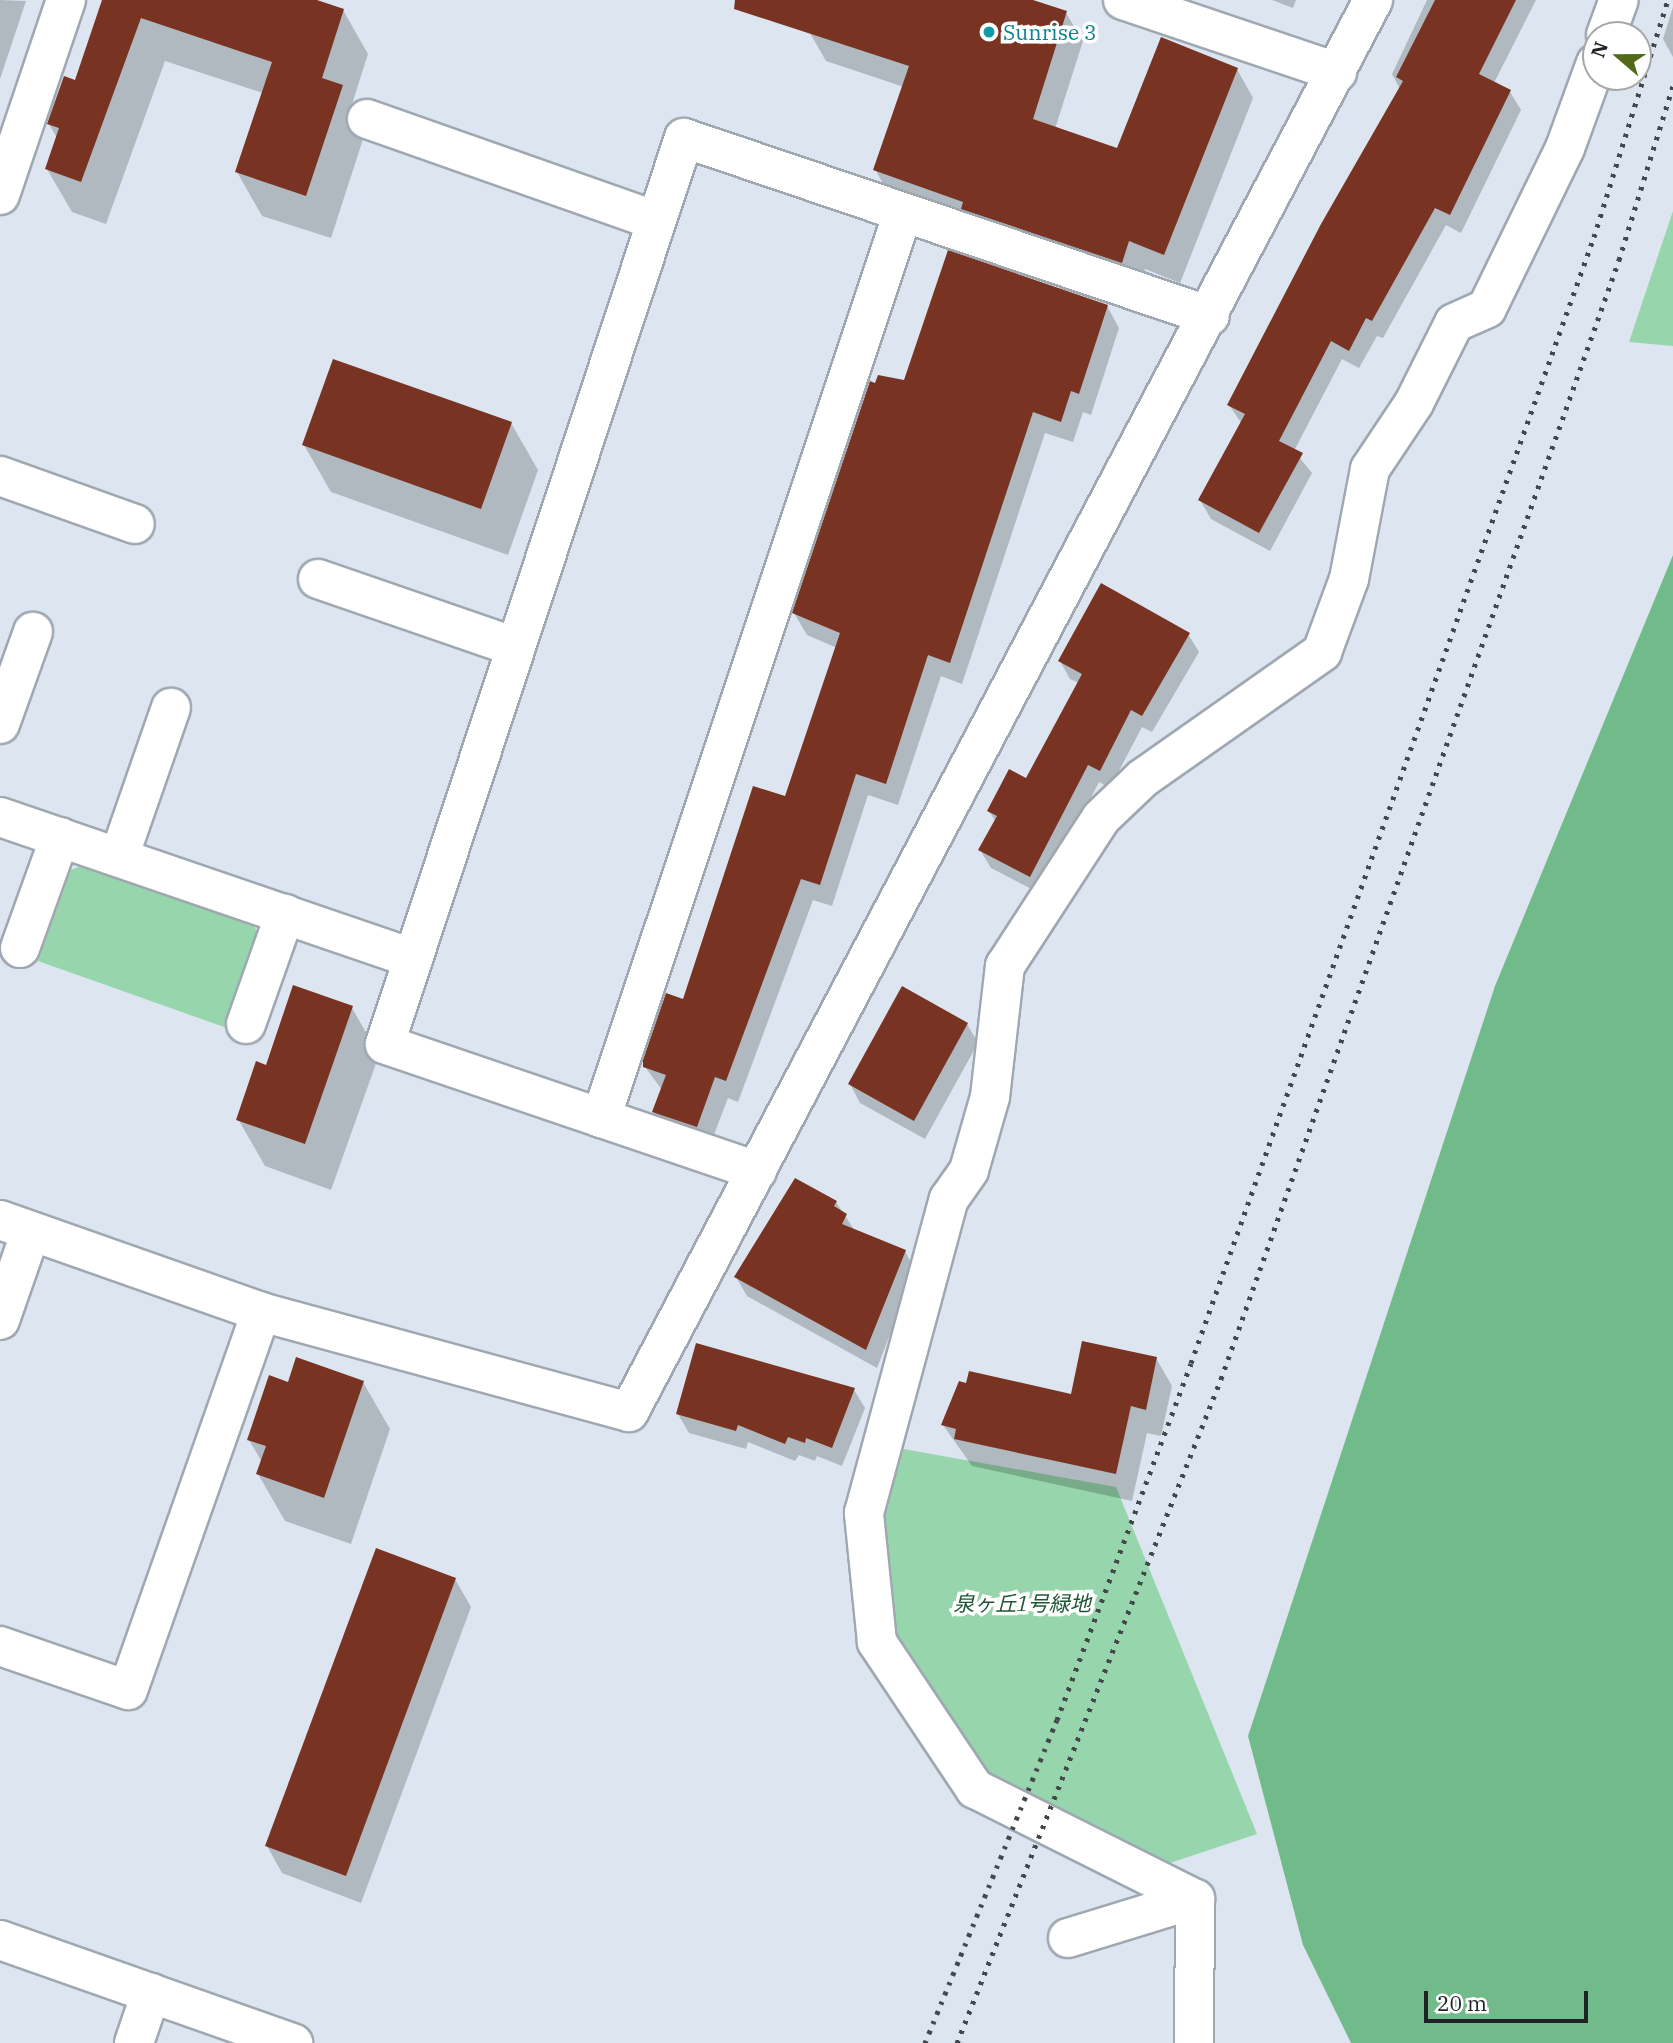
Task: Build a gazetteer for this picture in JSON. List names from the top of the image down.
{
  "parks": ["泉ヶ丘1号緑地"],
  "places": ["Sunrise 3"],
  "scale_bar": "20 m",
  "north": "left"
}
